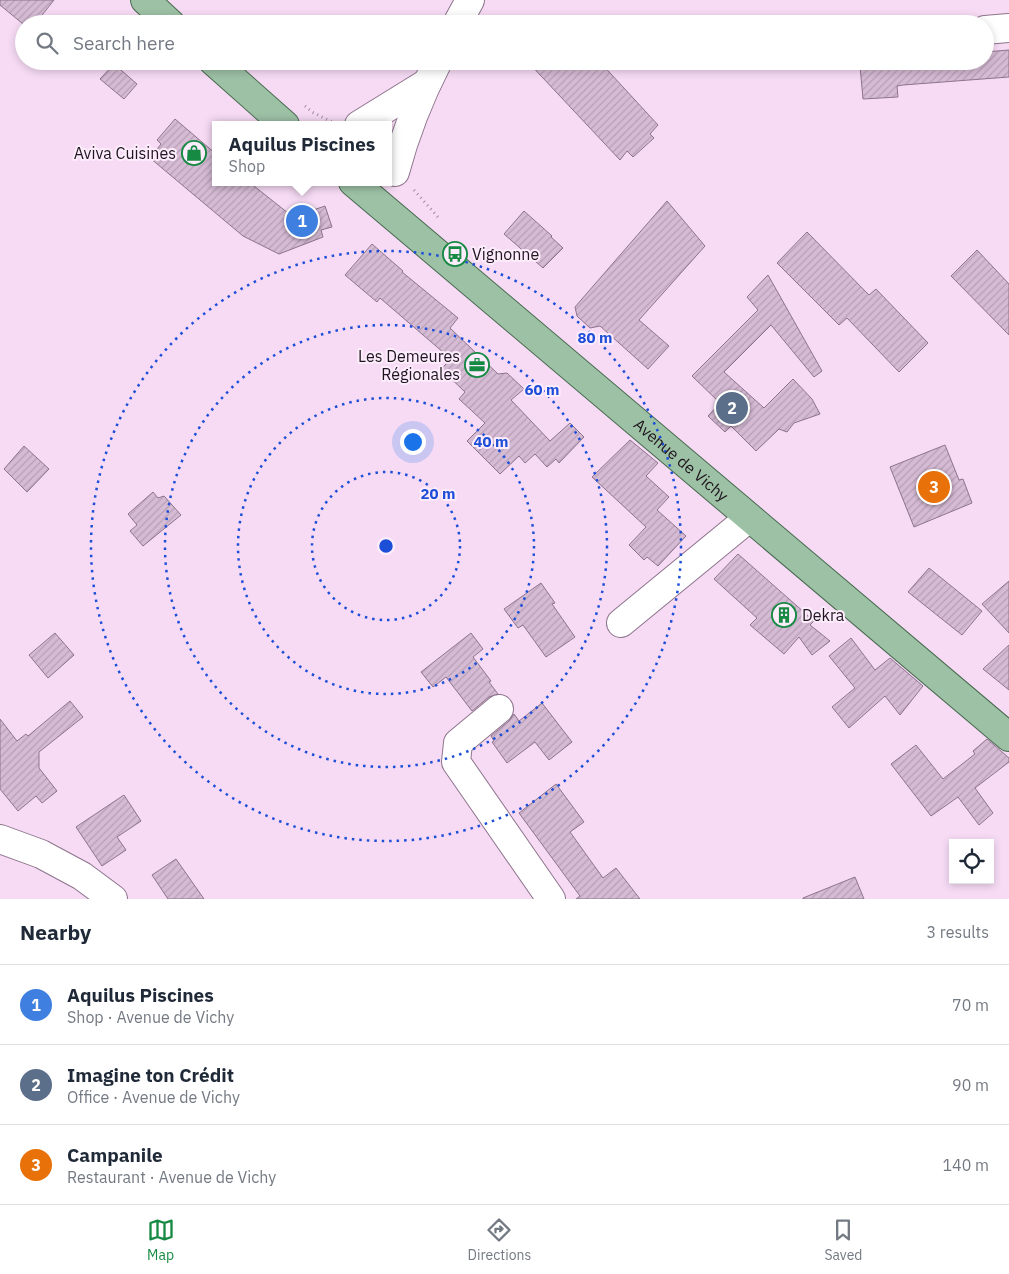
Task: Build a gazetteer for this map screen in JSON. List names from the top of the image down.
{
  "streets": {
    "main road": ["Avenue de Vichy"]
  },
  "places": {
    "shop": ["Aviva Cuisines"],
    "bus stop": ["Vignonne"],
    "office": ["Les Demeures Régionales"],
    "building": ["Dekra"]
  },
  "page": {
    "search": "Search here",
    "popup": ["Aquilus Piscines", "Shop"],
    "pins": ["1", "2", "3"],
    "heading": ["Nearby", "3 results"],
    "list": [
      {
        "mark": "1",
        "name": "Aquilus Piscines",
        "note": "Shop · Avenue de Vichy",
        "value": "70 m"
      },
      {
        "mark": "2",
        "name": "Imagine ton Crédit",
        "note": "Office · Avenue de Vichy",
        "value": "90 m"
      },
      {
        "mark": "3",
        "name": "Campanile",
        "note": "Restaurant · Avenue de Vichy",
        "value": "140 m"
      }
    ],
    "nav": ["Map", "Directions", "Saved"]
  },
  "rings": [
    "80 m",
    "60 m",
    "40 m",
    "20 m"
  ]
}
